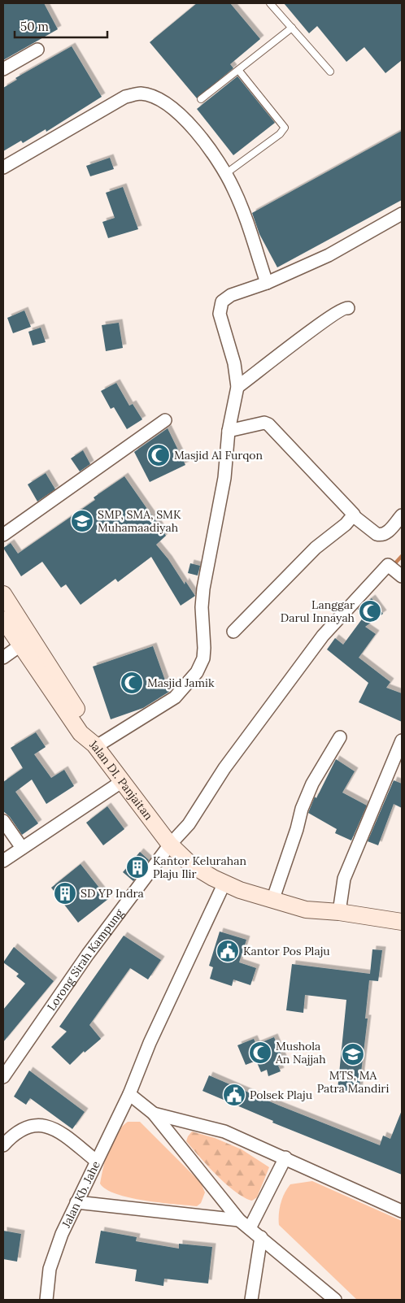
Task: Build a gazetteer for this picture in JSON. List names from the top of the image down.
{
  "streets": {
    "main road": ["Jalan DI. Panjaitan"],
    "street": ["Lorong Sirah Kampung", "Jalan Kb. Jahe"]
  },
  "crossings": [
    ["Jalan DI. Panjaitan", "Lorong Sirah Kampung"],
    ["Jalan DI. Panjaitan", "Jalan Kb. Jahe"]
  ],
  "places": {
    "mosque": [
      "Masjid Al Furqon",
      "Langgar Darul Innayah",
      "Masjid Jamik",
      "Mushola An Najjah"
    ],
    "school or university": ["SMP, SMA, SMK Muhamaadiyah", "MTS, MA Patra Mandiri"],
    "building": ["Kantor Kelurahan Plaju Ilir", "SD YP Indra"],
    "public building": ["Kantor Pos Plaju", "Polsek Plaju"]
  },
  "scale_bar": "50 m"
}
